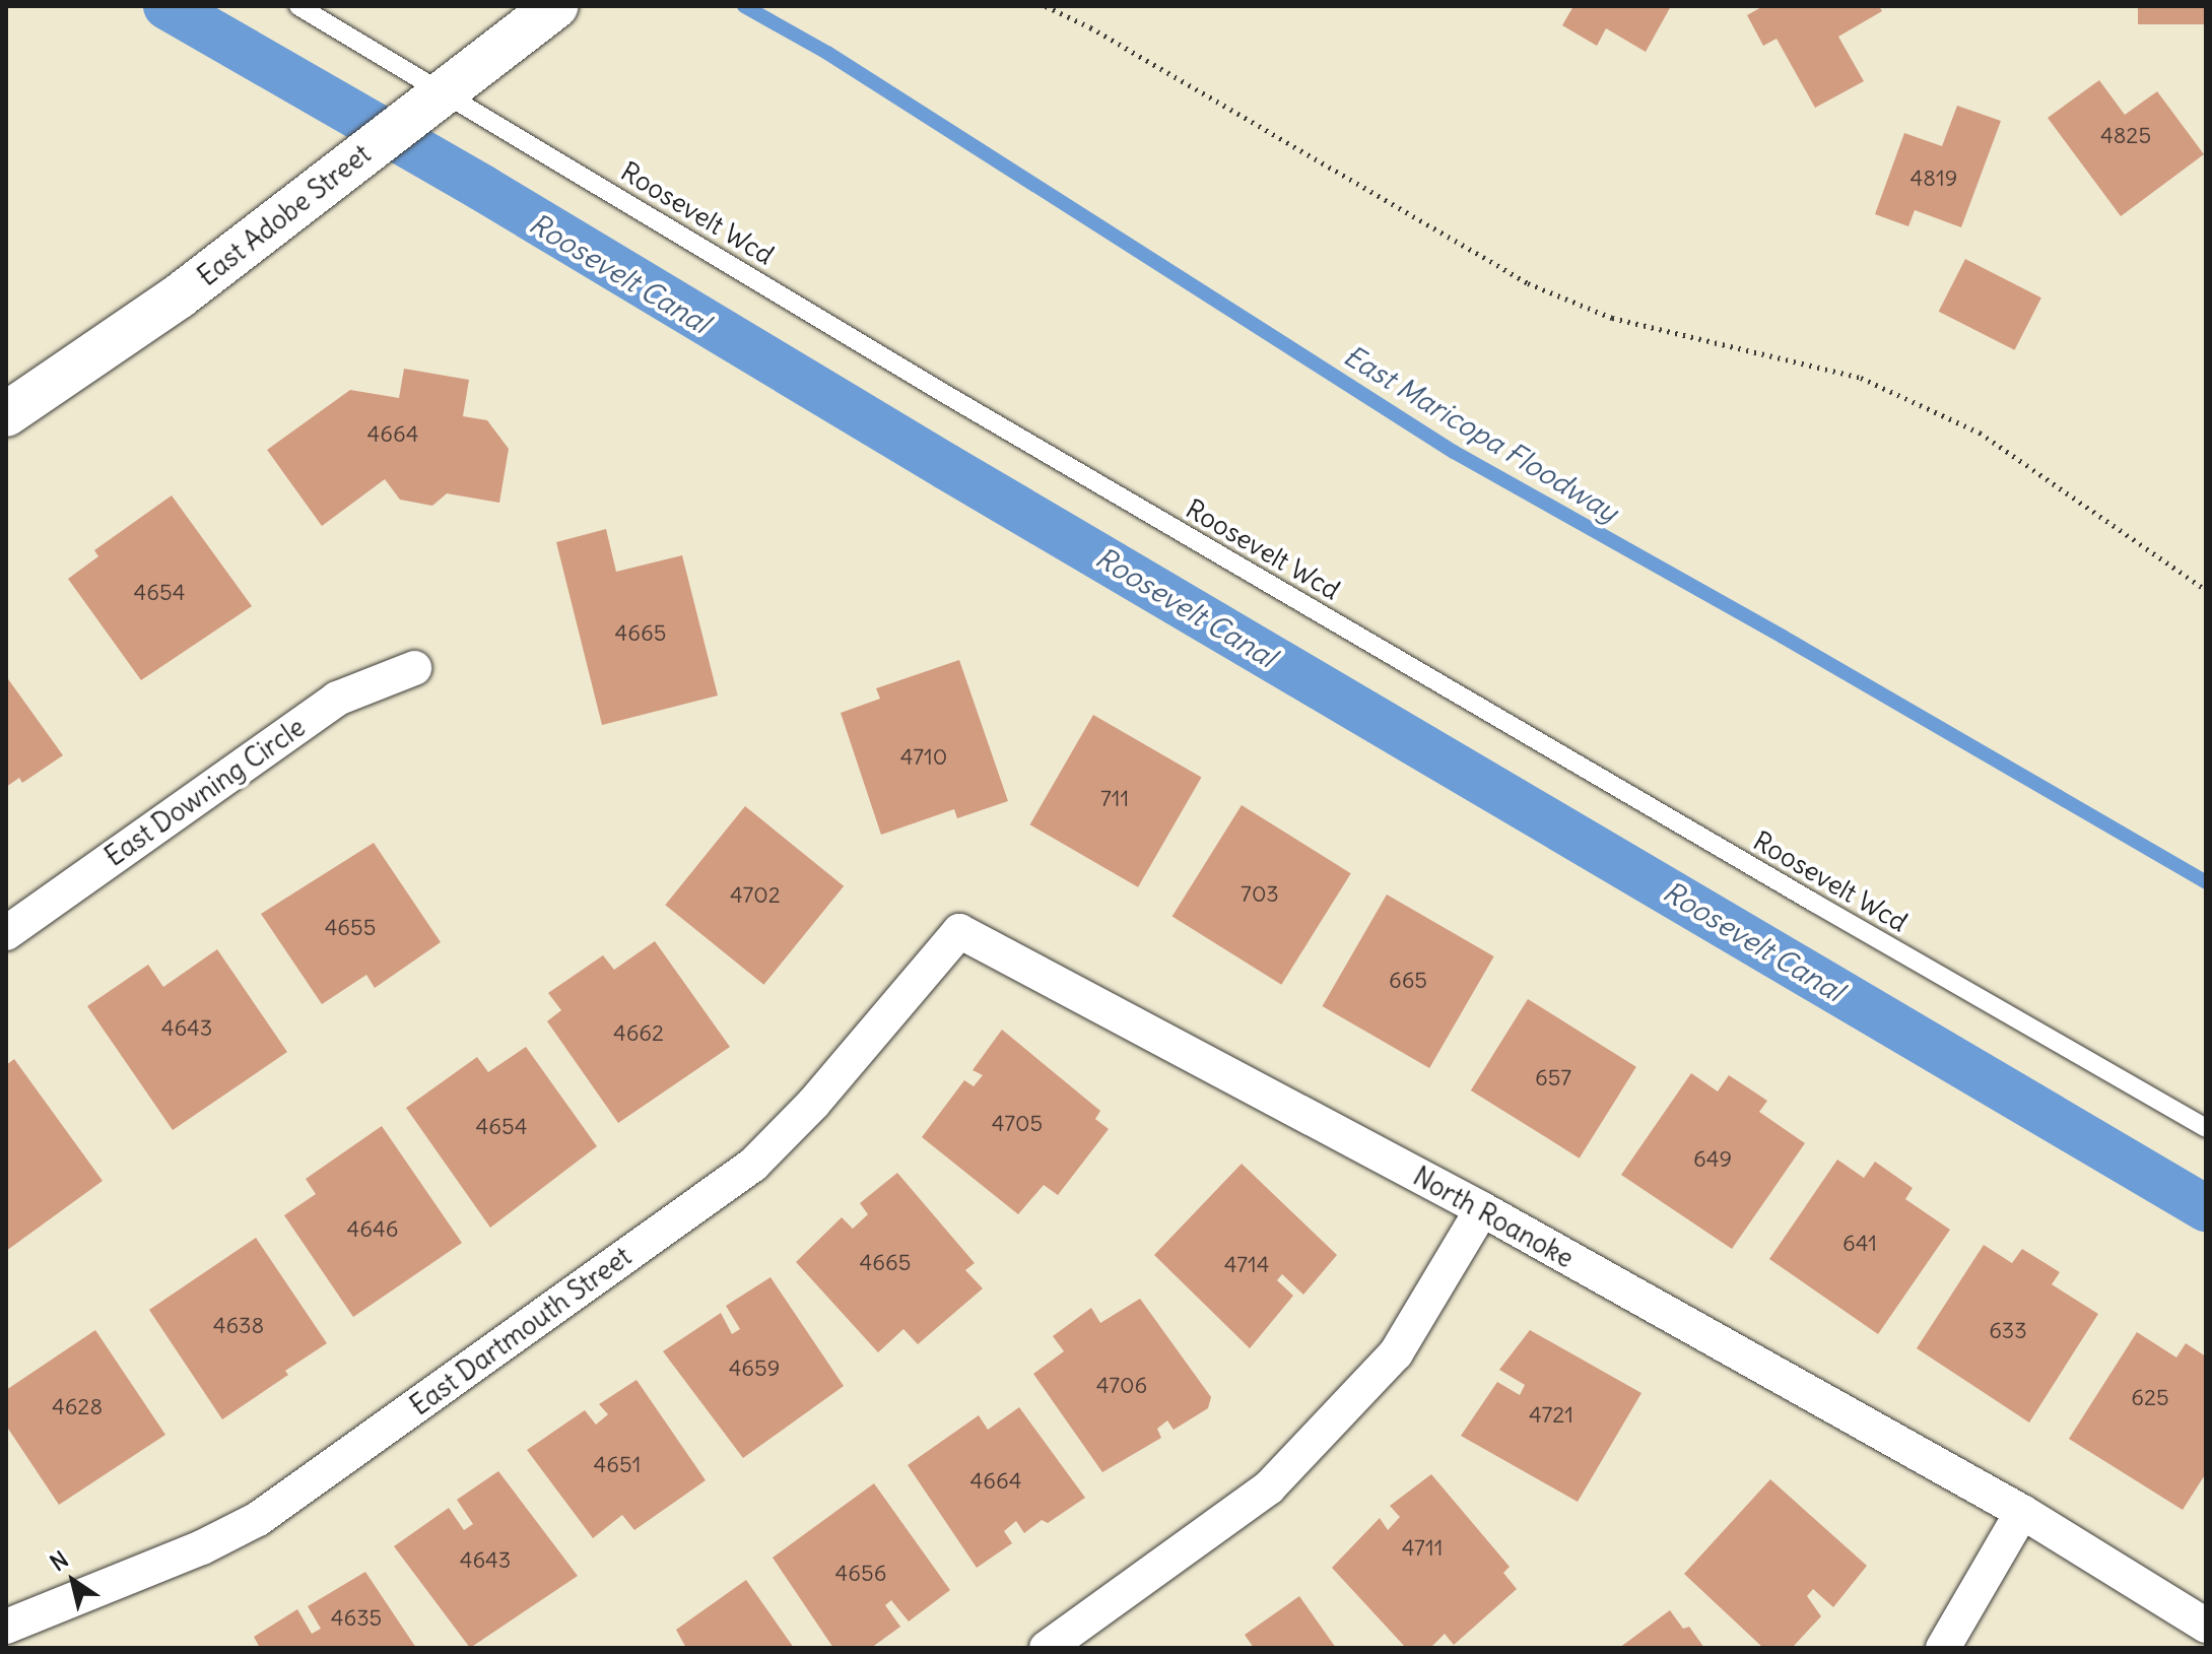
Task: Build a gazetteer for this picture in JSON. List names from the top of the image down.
{
  "streets": {
    "street": [
      "East Adobe Street",
      "East Downing Circle",
      "North Roanoke",
      "East Dartmouth Street"
    ],
    "lane": ["Roosevelt Wcd"]
  },
  "crossings": [
    ["Roosevelt Wcd", "East Adobe Street"],
    ["North Roanoke", "East Dartmouth Street"]
  ],
  "water": ["Roosevelt Canal", "East Maricopa Floodway"],
  "house_numbers": [
    "4825",
    "4819",
    "4664",
    "4654",
    "4665",
    "4710",
    "711",
    "703",
    "4702",
    "4655",
    "665",
    "4643",
    "4662",
    "657",
    "4705",
    "4654",
    "649",
    "4646",
    "641",
    "4665",
    "4714",
    "4638",
    "633",
    "4659",
    "4706",
    "625",
    "4628",
    "4721",
    "4651",
    "4664",
    "4711",
    "4643",
    "4656",
    "4635"
  ],
  "north": "top left"
}
